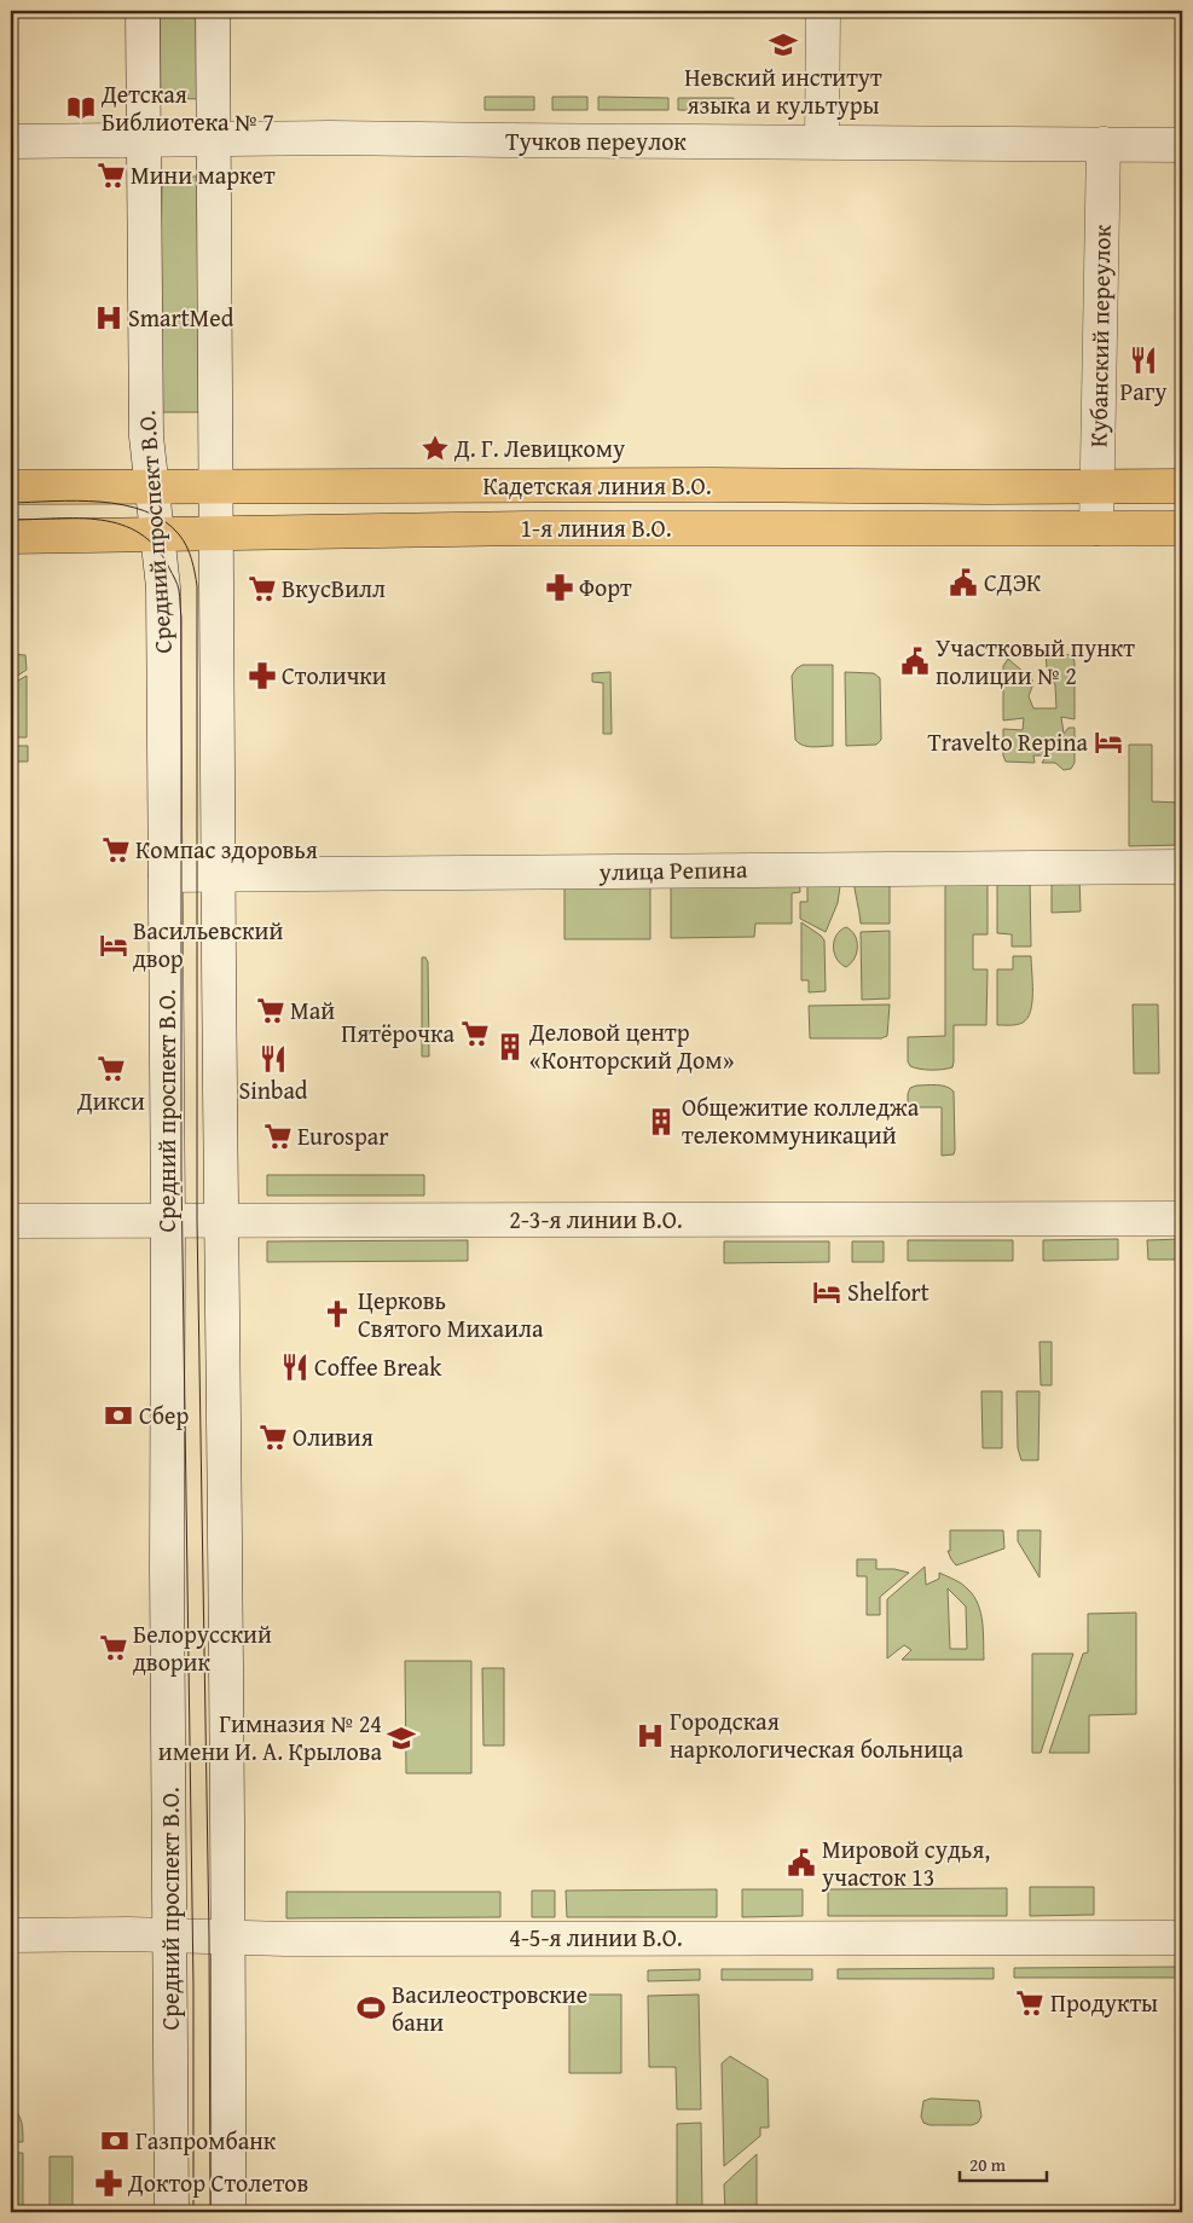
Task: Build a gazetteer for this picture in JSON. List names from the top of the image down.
{
  "streets": {
    "main road": ["Кадетская линия В.О.", "1-я линия В.О."],
    "street": [
      "Тучков переулок",
      "Кубанский переулок",
      "Средний проспект В.О.",
      "улица Репина",
      "2-3-я линии В.О.",
      "4-5-я линии В.О."
    ]
  },
  "crossings": [
    ["Тучков переулок", "Кубанский переулок"],
    ["Тучков переулок", "Средний проспект В.О."],
    ["Кубанский переулок", "Кадетская линия В.О."],
    ["Кубанский переулок", "1-я линия В.О."],
    ["Кадетская линия В.О.", "Средний проспект В.О."],
    ["1-я линия В.О.", "Средний проспект В.О."],
    ["Средний проспект В.О.", "улица Репина"],
    ["Средний проспект В.О.", "2-3-я линии В.О."],
    ["Средний проспект В.О.", "4-5-я линии В.О."]
  ],
  "places": {
    "school or university": ["Невский институт языка и культуры", "Гимназия № 24 имени И. А. Крылова"],
    "library": ["Детская Библиотека № 7"],
    "supermarket": [
      "Мини маркет",
      "ВкусВилл",
      "Компас здоровья",
      "Май",
      "Пятёрочка",
      "Дикси",
      "Eurospar",
      "Оливия",
      "Белорусский дворик",
      "Продукты"
    ],
    "hospital": ["SmartMed", "Городская наркологическая больница"],
    "restaurant": ["Рагу", "Sinbad", "Coffee Break"],
    "place": ["Д. Г. Левицкому"],
    "public building": ["СДЭК", "Участковый пункт полиции № 2", "Мировой судья, участок 13"],
    "pharmacy": ["Форт", "Столички", "Доктор Столетов"],
    "hotel": ["Travelto Repina", "Васильевский двор", "Shelfort"],
    "building": ["Деловой центр «Конторский Дом»", "Общежитие колледжа телекоммуникаций"],
    "church": ["Церковь Святого Михаила"],
    "bank": ["Сбер", "Газпромбанк"],
    "sports": ["Василеостровские бани"]
  },
  "scale_bar": "20 m"
}
